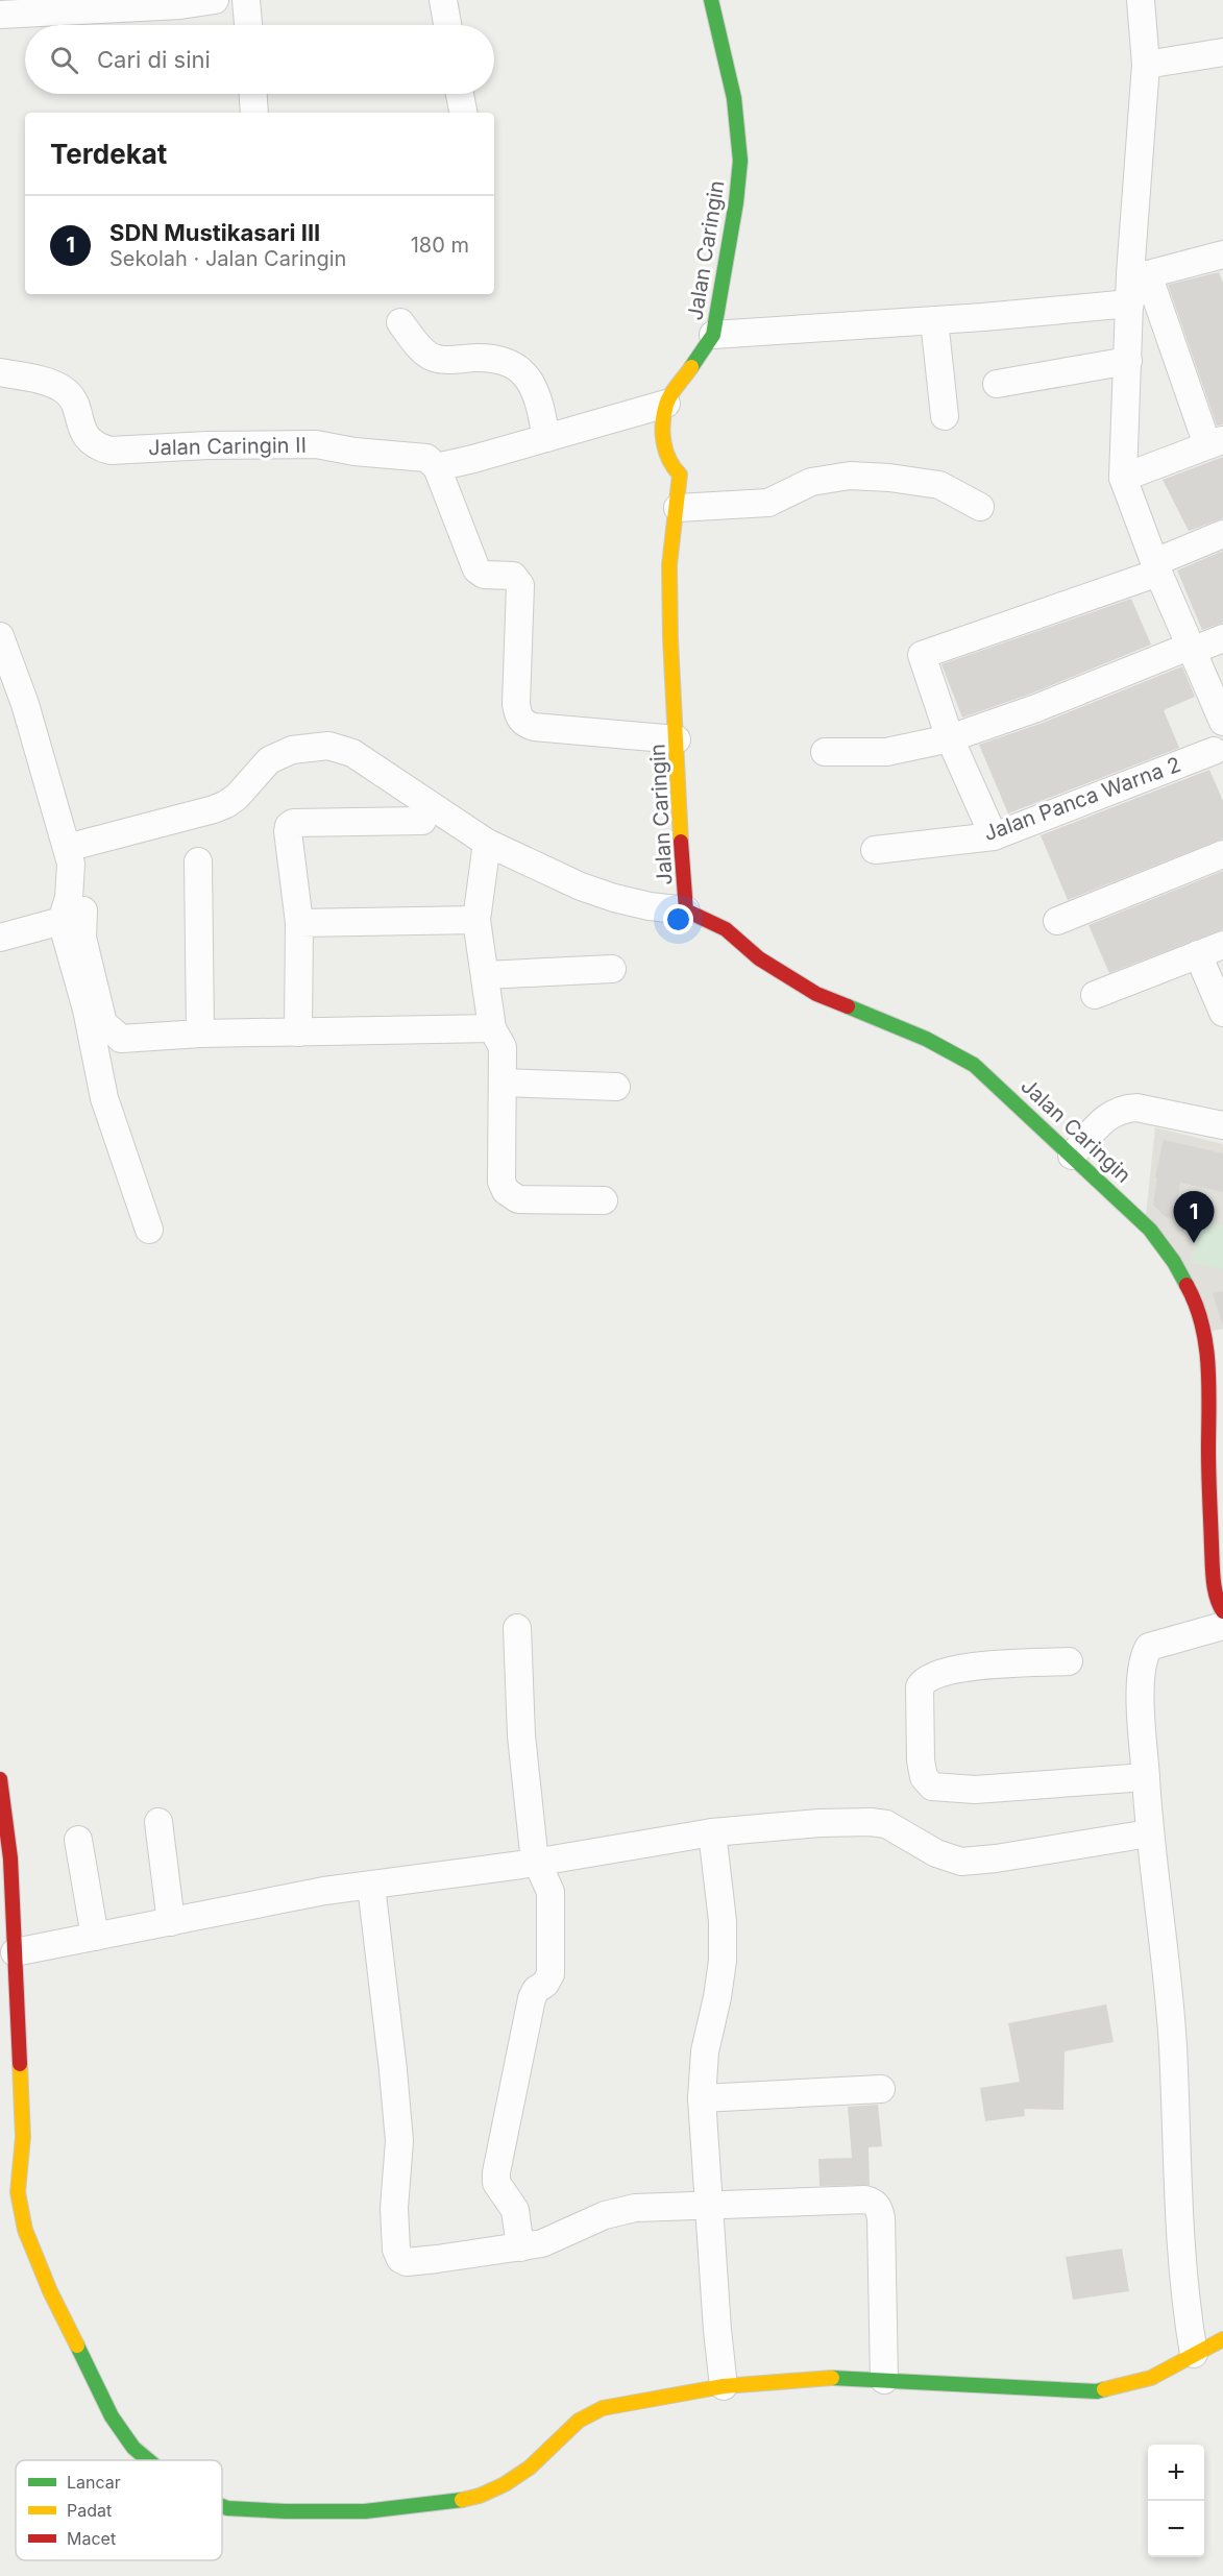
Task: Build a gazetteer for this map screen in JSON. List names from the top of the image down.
{
  "streets": {
    "street": ["Jalan Caringin", "Jalan Caringin II", "Jalan Panca Warna 2"]
  },
  "legend": ["Lancar", "Padat", "Macet"],
  "page": {
    "search": "Cari di sini",
    "heading": "Terdekat",
    "list": [
      {
        "mark": "1",
        "name": "SDN Mustikasari III",
        "note": "Sekolah · Jalan Caringin",
        "value": "180 m"
      }
    ],
    "pins": "1",
    "map_buttons": ["+", "−"]
  }
}
